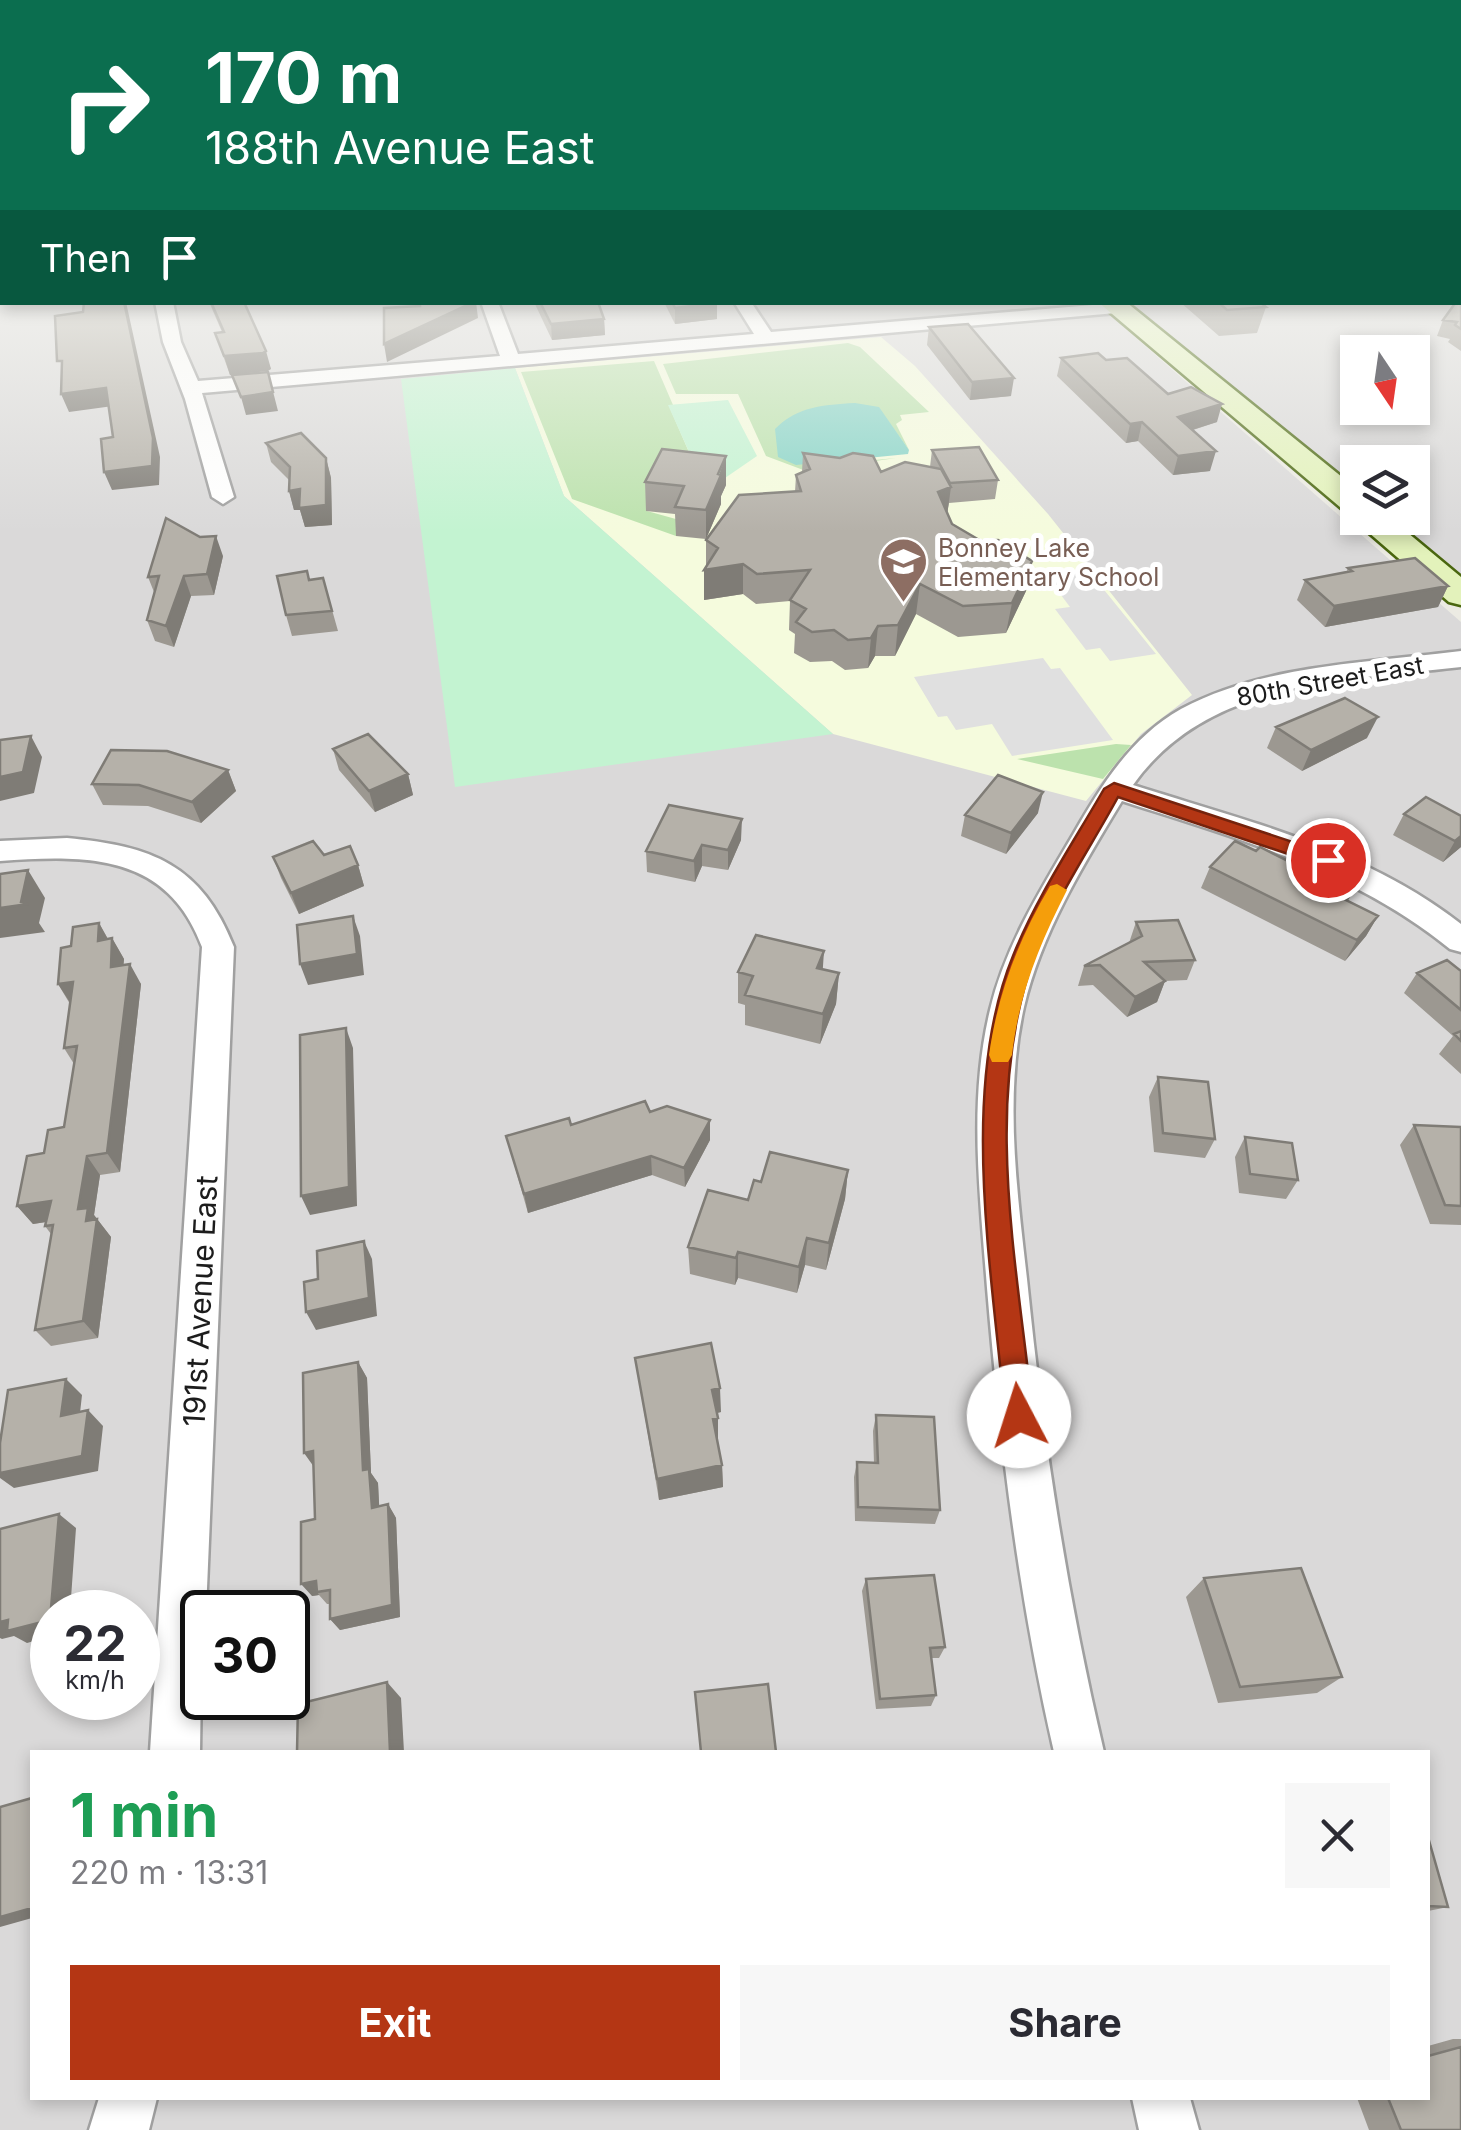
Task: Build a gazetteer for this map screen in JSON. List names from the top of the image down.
{
  "streets": {
    "street": ["80th Street East", "191st Avenue East"]
  },
  "places": {
    "school or university": ["Bonney Lake Elementary School"]
  },
  "north": "bottom",
  "page": {
    "turn": ["170 m", "188th Avenue East"],
    "then": "Then",
    "speed": "22 km/h",
    "limit": "30",
    "heading": ["1 min", "220 m · 13:31"],
    "buttons": ["Exit", "Share"]
  }
}
